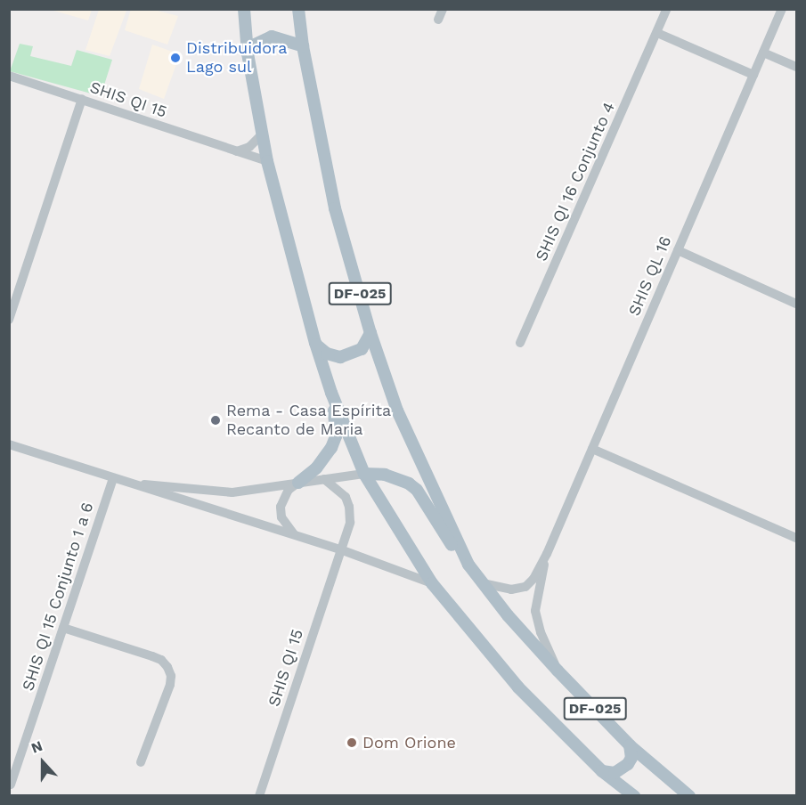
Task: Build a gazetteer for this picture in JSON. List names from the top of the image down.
{
  "streets": {
    "main road": ["DF-025"],
    "street": [
      "SHIS QI 15",
      "SHIS QI 16 Conjunto 4",
      "SHIS QL 16",
      "SHIS QI 15 Conjunto 1 a 6"
    ]
  },
  "crossings": [
    ["SHIS QI 15", "DF-025"],
    ["SHIS QL 16", "DF-025"]
  ],
  "places": ["Distribuidora Lago sul", "Rema - Casa Espírita Recanto de Maria", "Dom Orione"],
  "north": "top"
}
